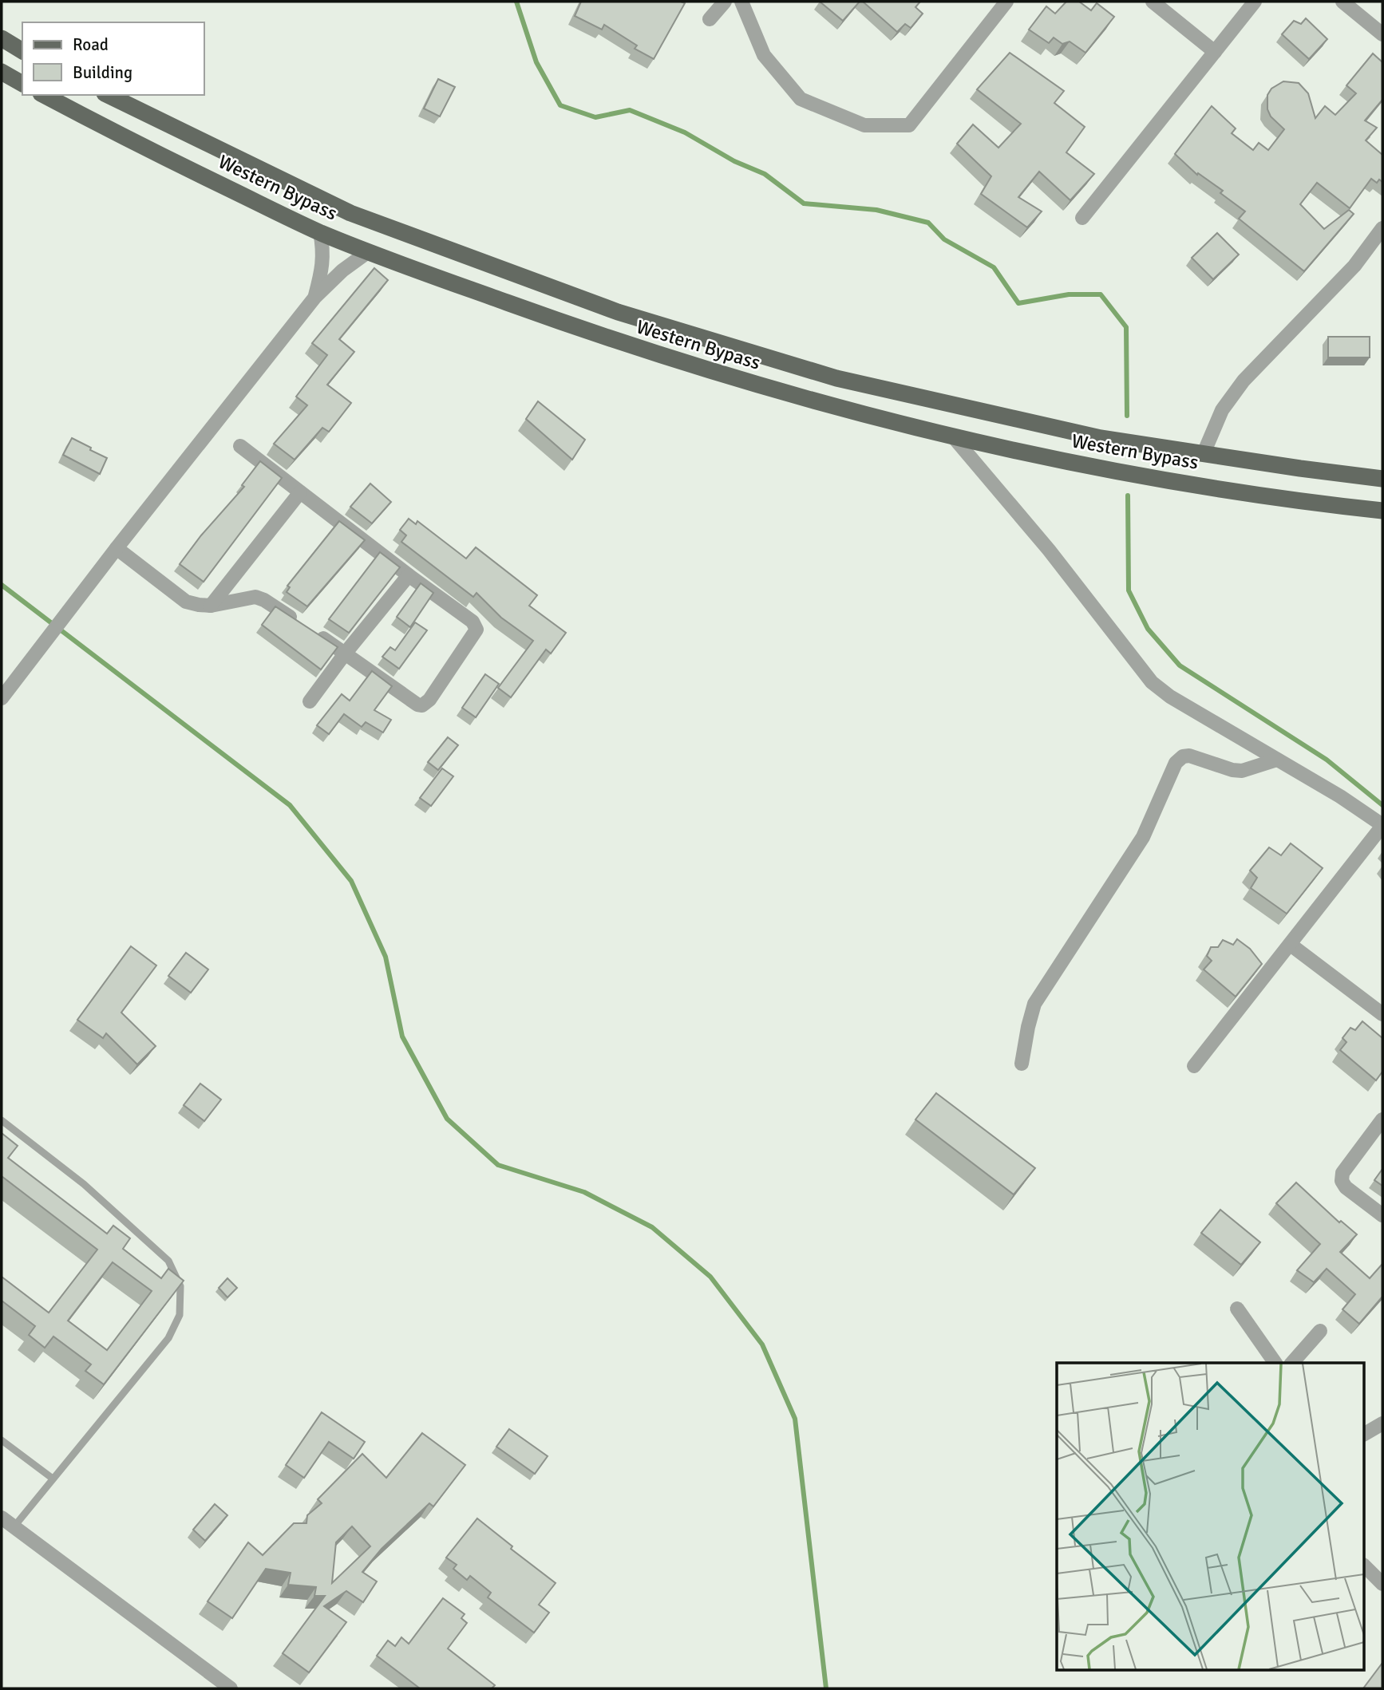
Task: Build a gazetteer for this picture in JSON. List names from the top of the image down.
{
  "streets": {
    "main road": ["Western Bypass"]
  },
  "legend": ["Road", "Building"]
}
